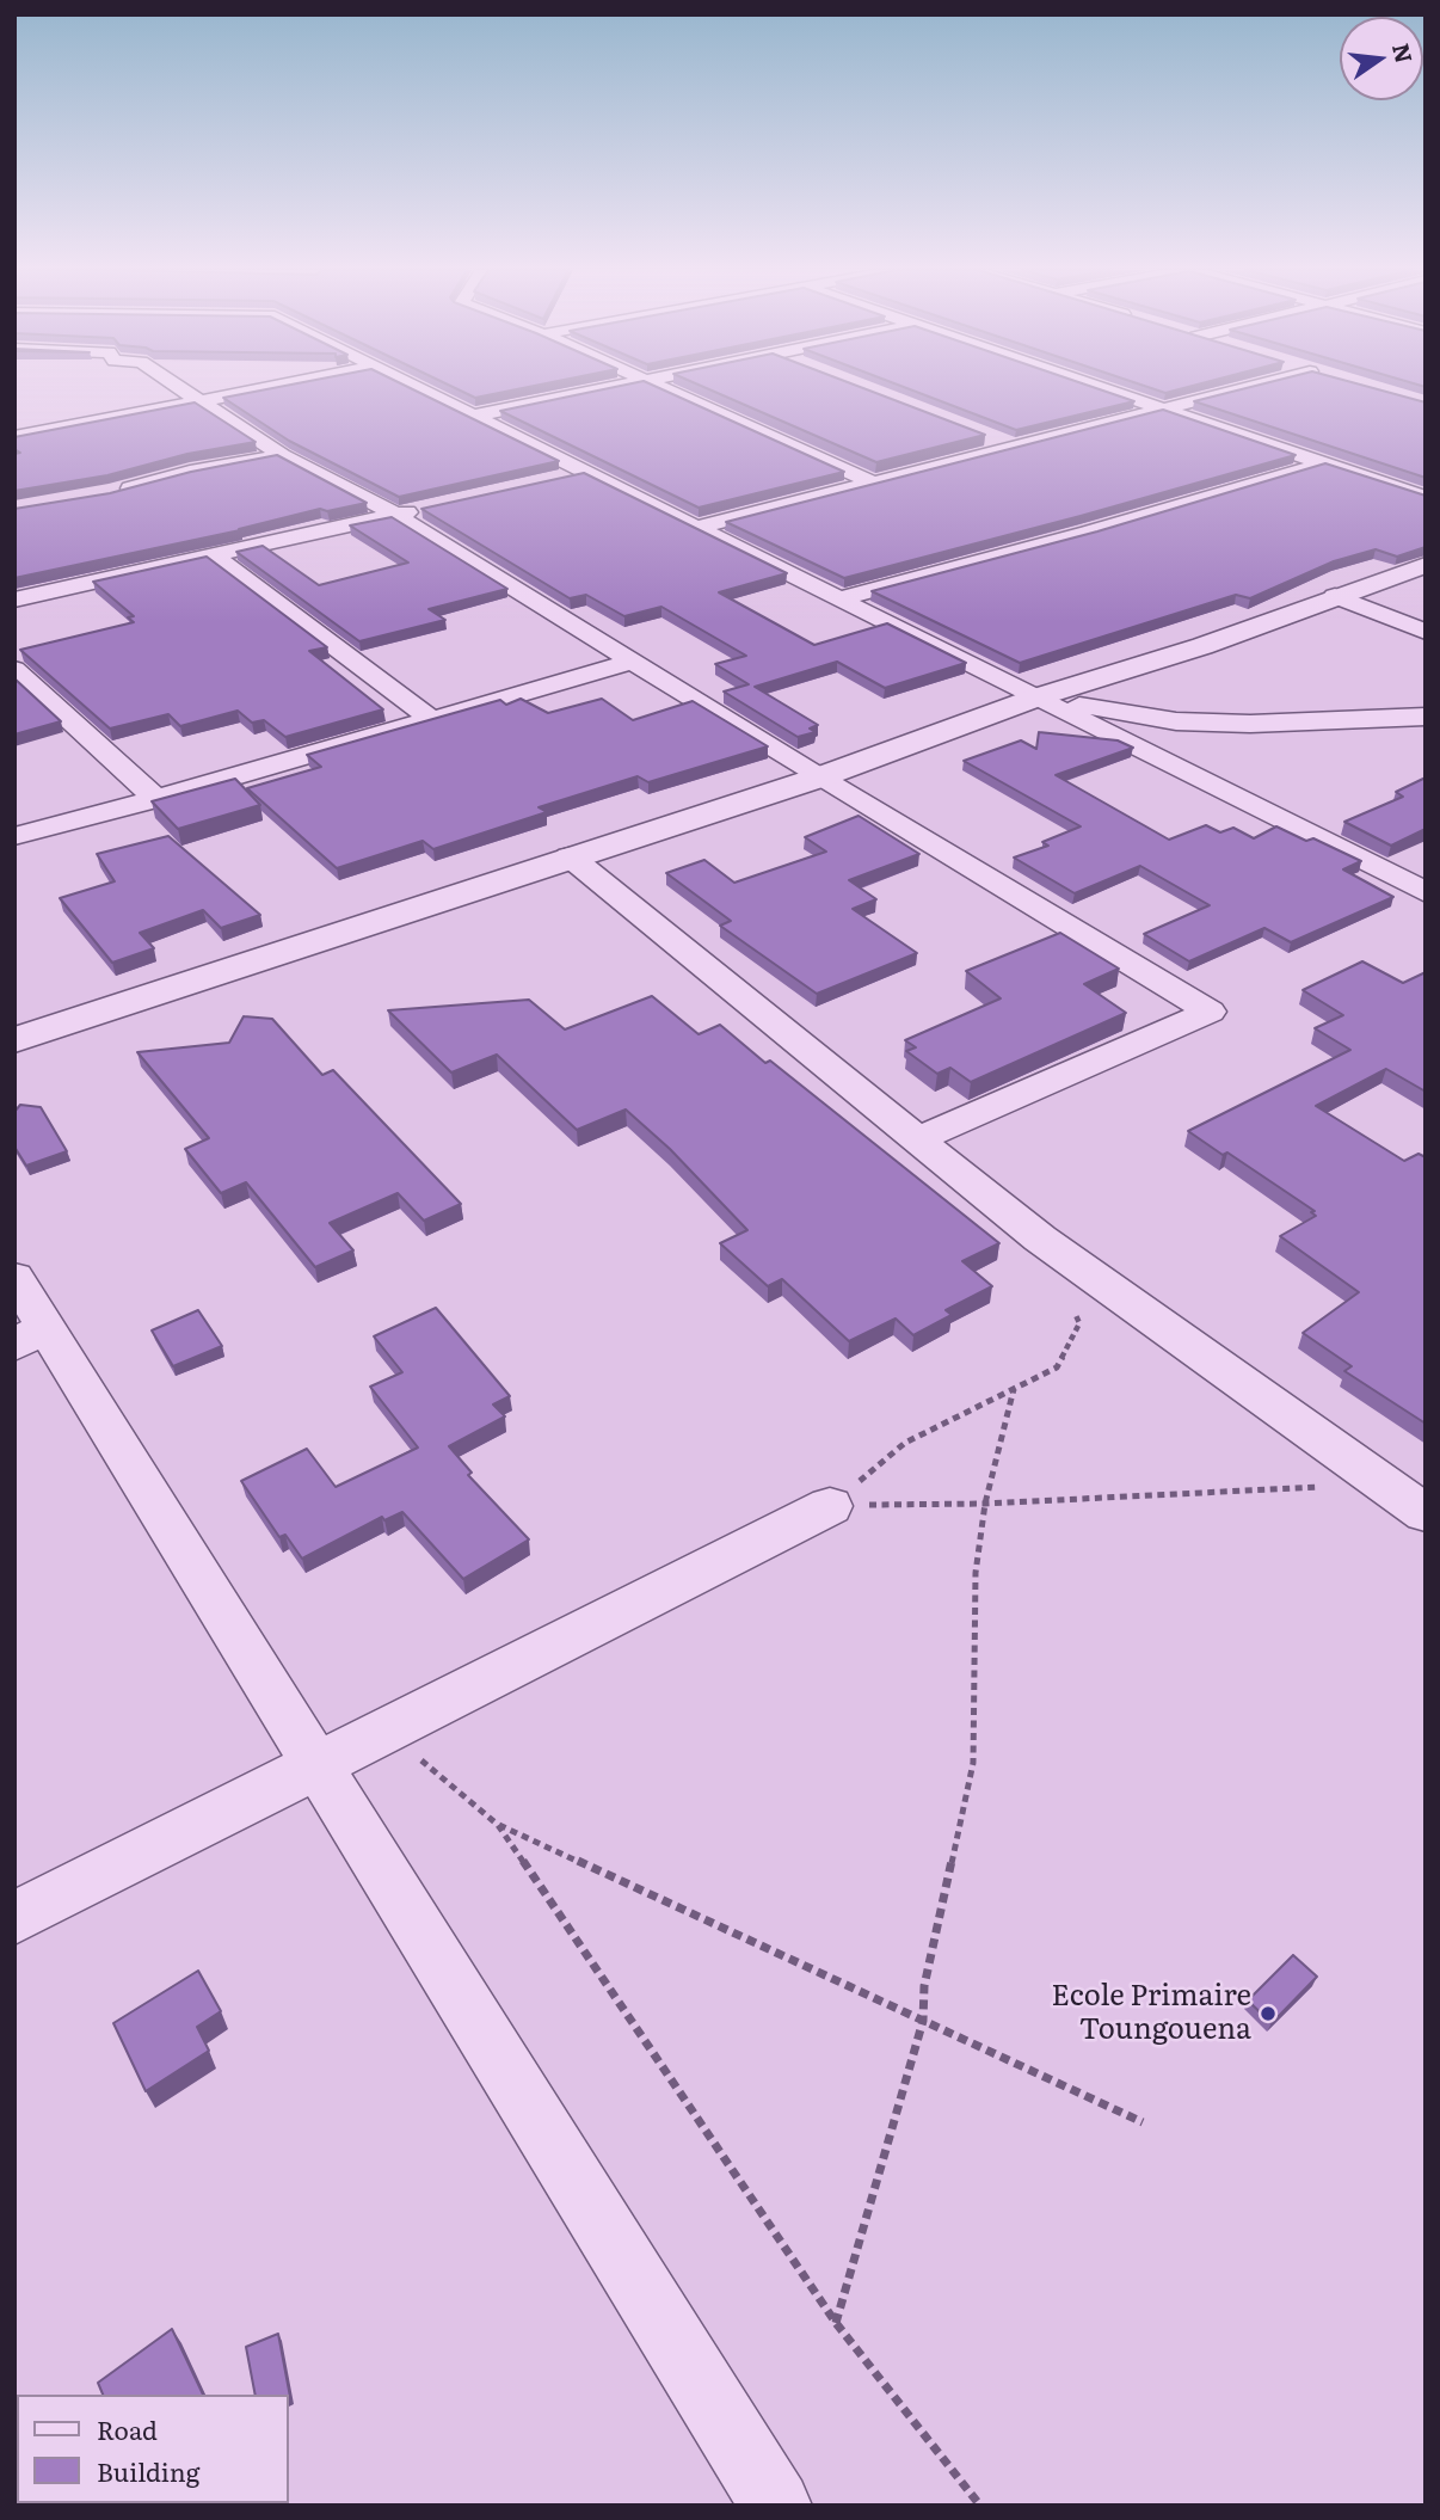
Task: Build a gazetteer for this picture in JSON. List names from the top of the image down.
{
  "places": ["Ecole Primaire Toungouena"],
  "legend": ["Road", "Building"],
  "north": "right"
}
